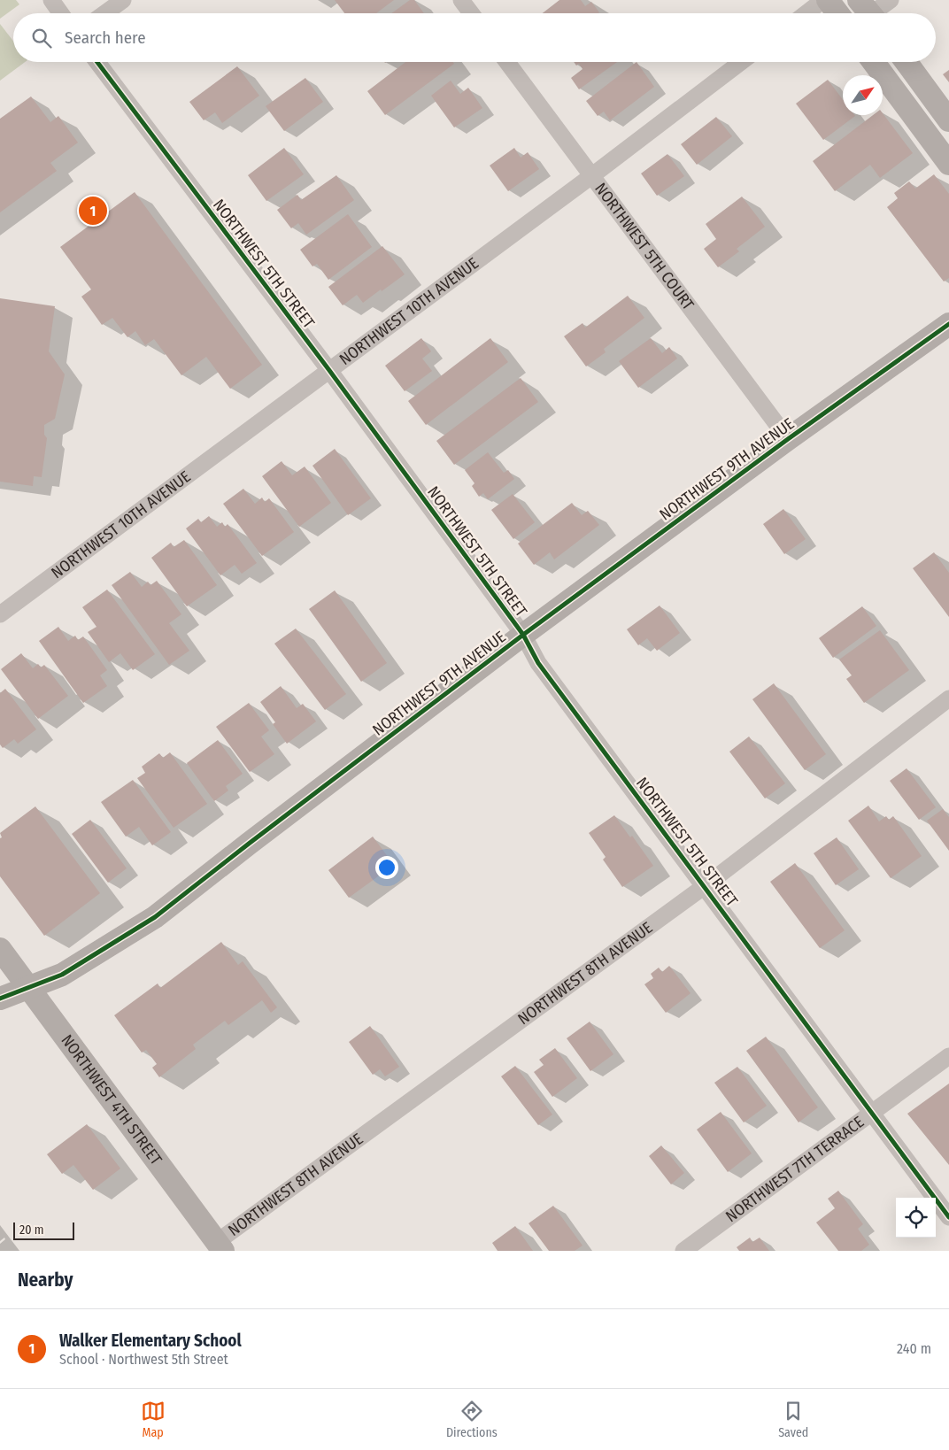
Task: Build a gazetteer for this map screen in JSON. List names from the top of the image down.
{
  "streets": {
    "main road": ["NORTHWEST 9TH AVENUE", "NORTHWEST 4TH STREET"],
    "street": [
      "NORTHWEST 5TH COURT",
      "NORTHWEST 5TH STREET",
      "NORTHWEST 10TH AVENUE",
      "NORTHWEST 8TH AVENUE",
      "NORTHWEST 7TH TERRACE"
    ]
  },
  "crossings": [
    ["NORTHWEST 5TH COURT", "NORTHWEST 10TH AVENUE"],
    ["NORTHWEST 5TH COURT", "NORTHWEST 9TH AVENUE"],
    ["NORTHWEST 5TH STREET", "NORTHWEST 10TH AVENUE"],
    ["NORTHWEST 5TH STREET", "NORTHWEST 9TH AVENUE"],
    ["NORTHWEST 5TH STREET", "NORTHWEST 8TH AVENUE"],
    ["NORTHWEST 5TH STREET", "NORTHWEST 7TH TERRACE"],
    ["NORTHWEST 9TH AVENUE", "NORTHWEST 4TH STREET"],
    ["NORTHWEST 8TH AVENUE", "NORTHWEST 4TH STREET"]
  ],
  "scale_bar": "20 m",
  "north": "top right",
  "page": {
    "search": "Search here",
    "pins": "1",
    "scale": "20 m",
    "heading": "Nearby",
    "list": [
      {
        "mark": "1",
        "name": "Walker Elementary School",
        "note": "School · Northwest 5th Street",
        "value": "240 m"
      }
    ],
    "nav": ["Map", "Directions", "Saved"]
  }
}
